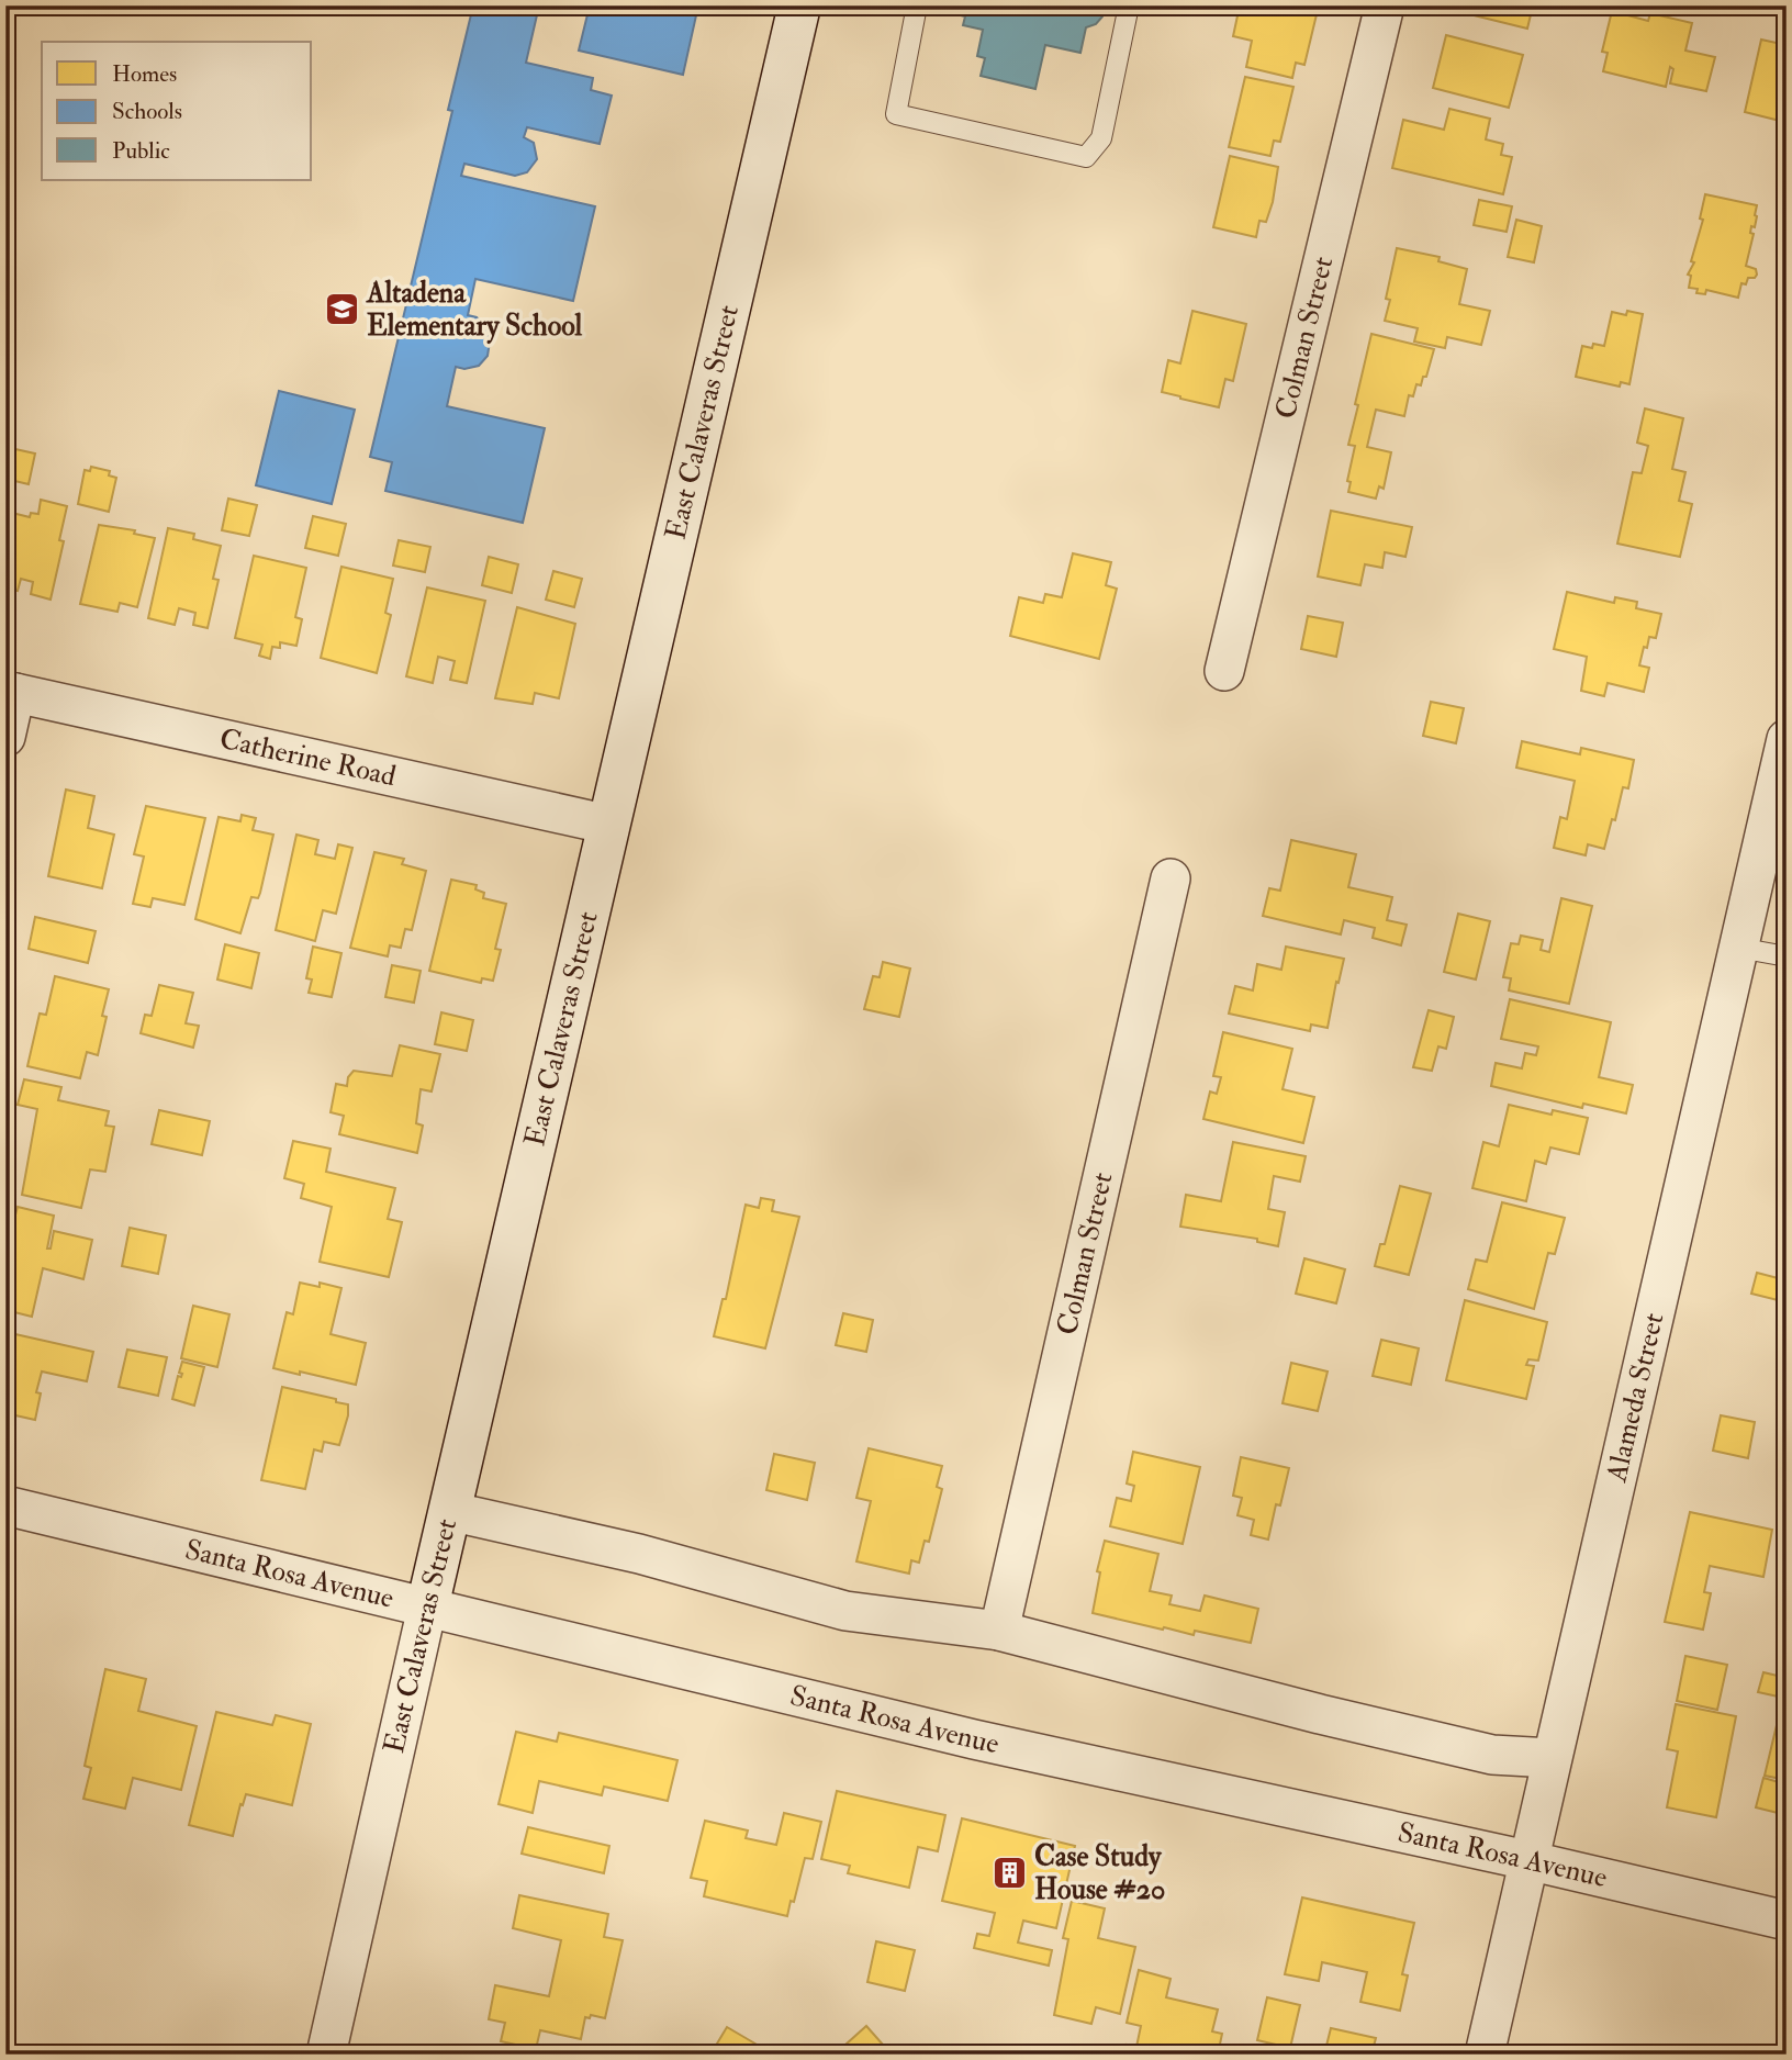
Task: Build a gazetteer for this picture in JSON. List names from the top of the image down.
{
  "streets": {
    "street": [
      "Colman Street",
      "East Calaveras Street",
      "Catherine Road",
      "Alameda Street",
      "Santa Rosa Avenue"
    ]
  },
  "crossings": [
    ["East Calaveras Street", "Catherine Road"],
    ["East Calaveras Street", "Santa Rosa Avenue"],
    ["Alameda Street", "Santa Rosa Avenue"]
  ],
  "places": {
    "school or university": ["Altadena Elementary School"],
    "building": ["Case Study House #20"]
  },
  "legend": ["Homes", "Schools", "Public"]
}
